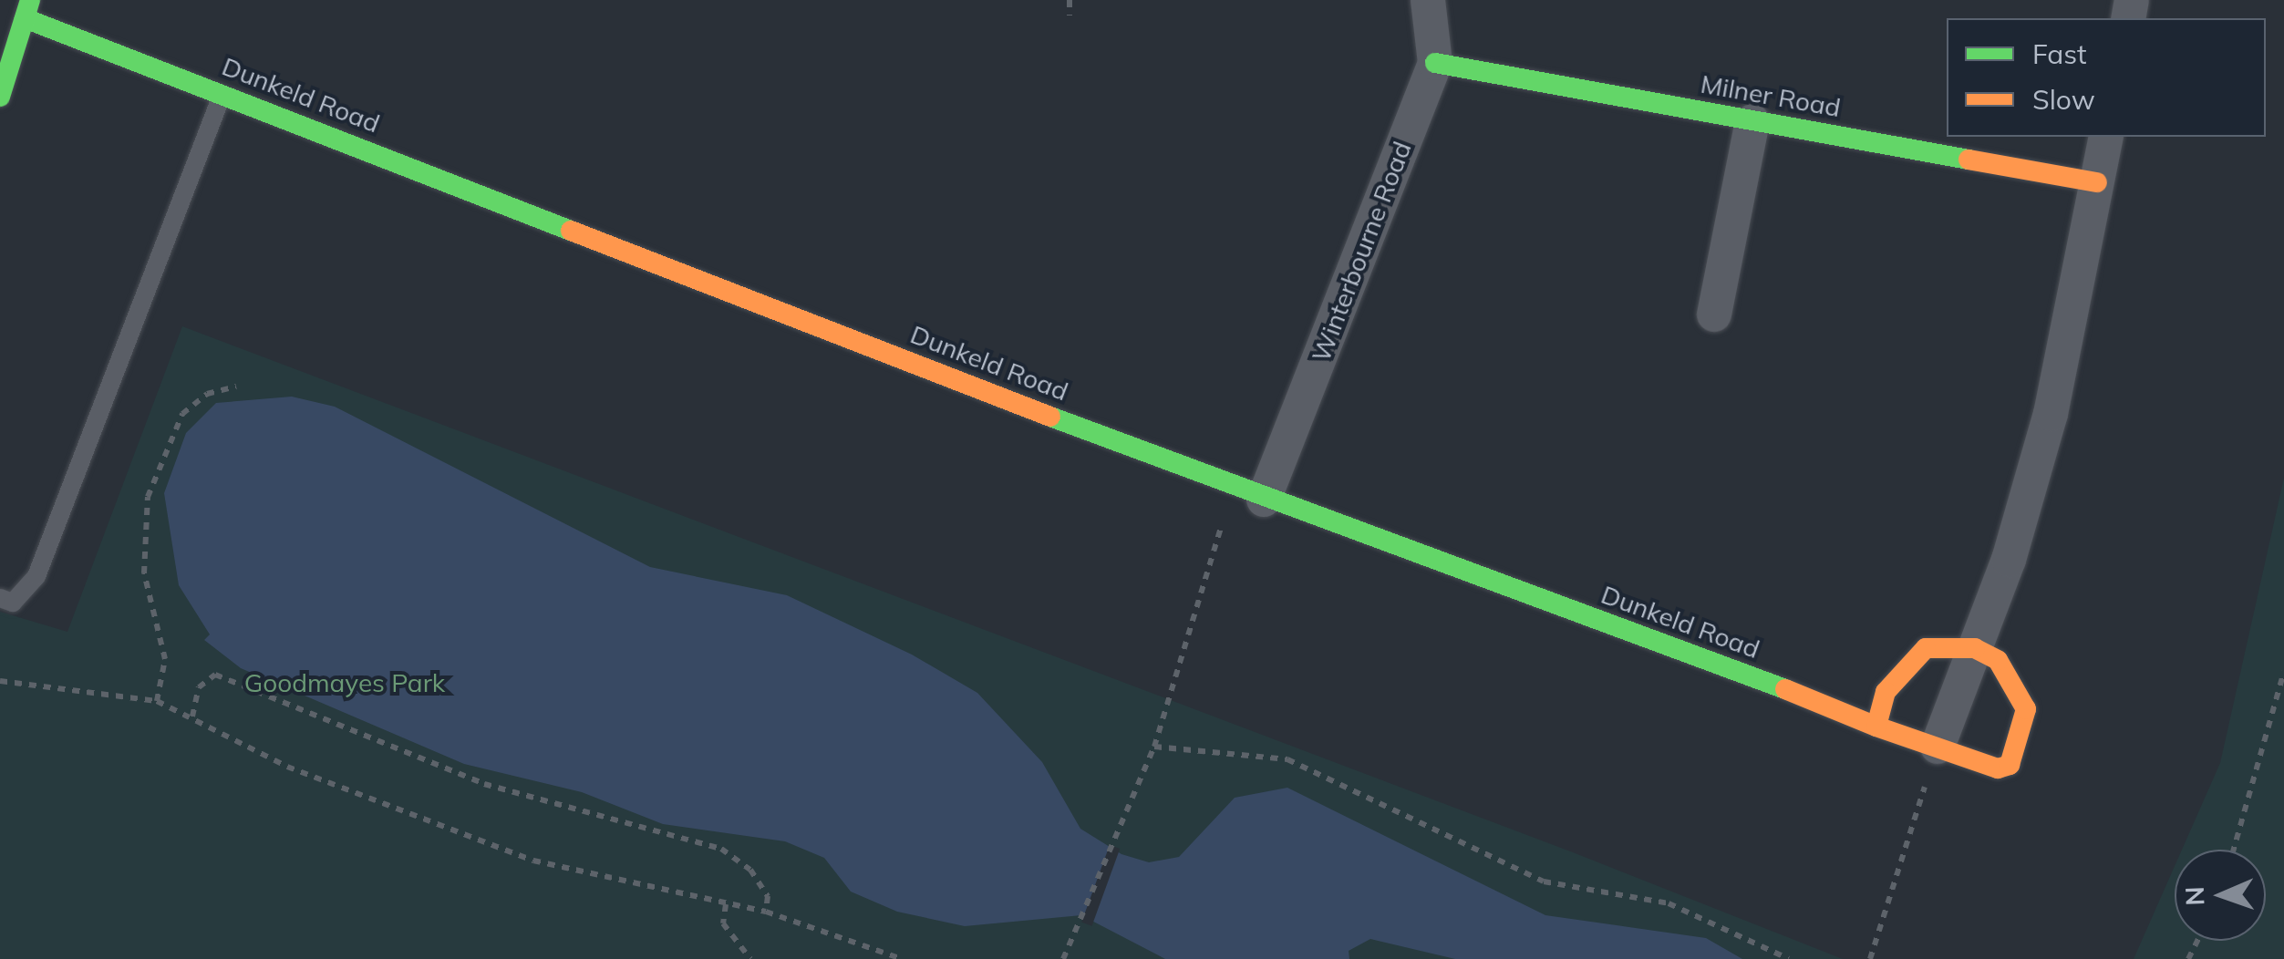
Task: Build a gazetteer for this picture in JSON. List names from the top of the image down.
{
  "streets": {
    "street": ["Dunkeld Road", "Milner Road", "Winterbourne Road"]
  },
  "crossings": [
    ["Dunkeld Road", "Winterbourne Road"],
    ["Milner Road", "Winterbourne Road"]
  ],
  "parks": ["Goodmayes Park"],
  "legend": ["Fast", "Slow"],
  "north": "left"
}
